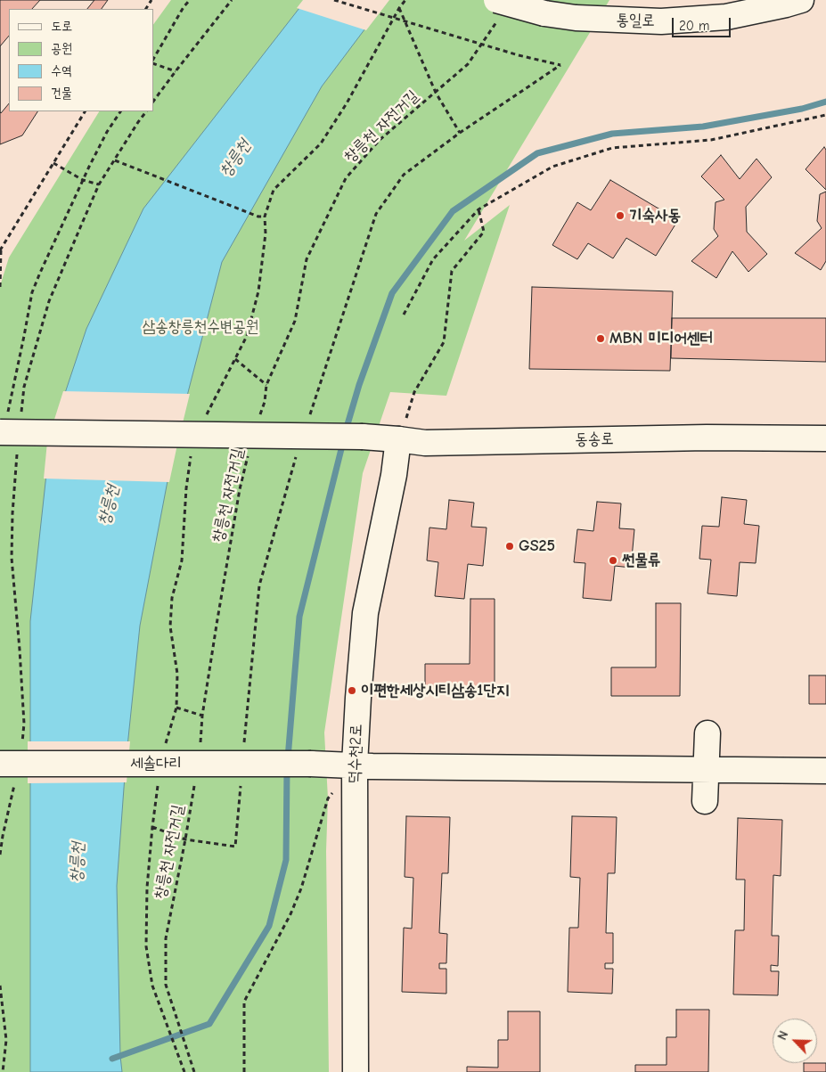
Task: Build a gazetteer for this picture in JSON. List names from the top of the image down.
{
  "streets": {
    "street": [
      "통일로",
      "동송로",
      "덕수천2로",
      "세솔다리"
    ],
    "path": ["창릉천 자전거길"]
  },
  "crossings": [
    ["통일로", "창릉천 자전거길"],
    ["동송로", "덕수천2로"],
    ["덕수천2로", "세솔다리"]
  ],
  "water": ["창릉천"],
  "parks": ["삼송창릉천수변공원"],
  "places": [
    "기숙사동",
    "MBN 미디어센터",
    "GS25",
    "썬물류",
    "이편한세상시티삼송1단지"
  ],
  "legend": [
    "도로",
    "공원",
    "수역",
    "건물"
  ],
  "scale_bar": "20 m",
  "north": "top left"
}
